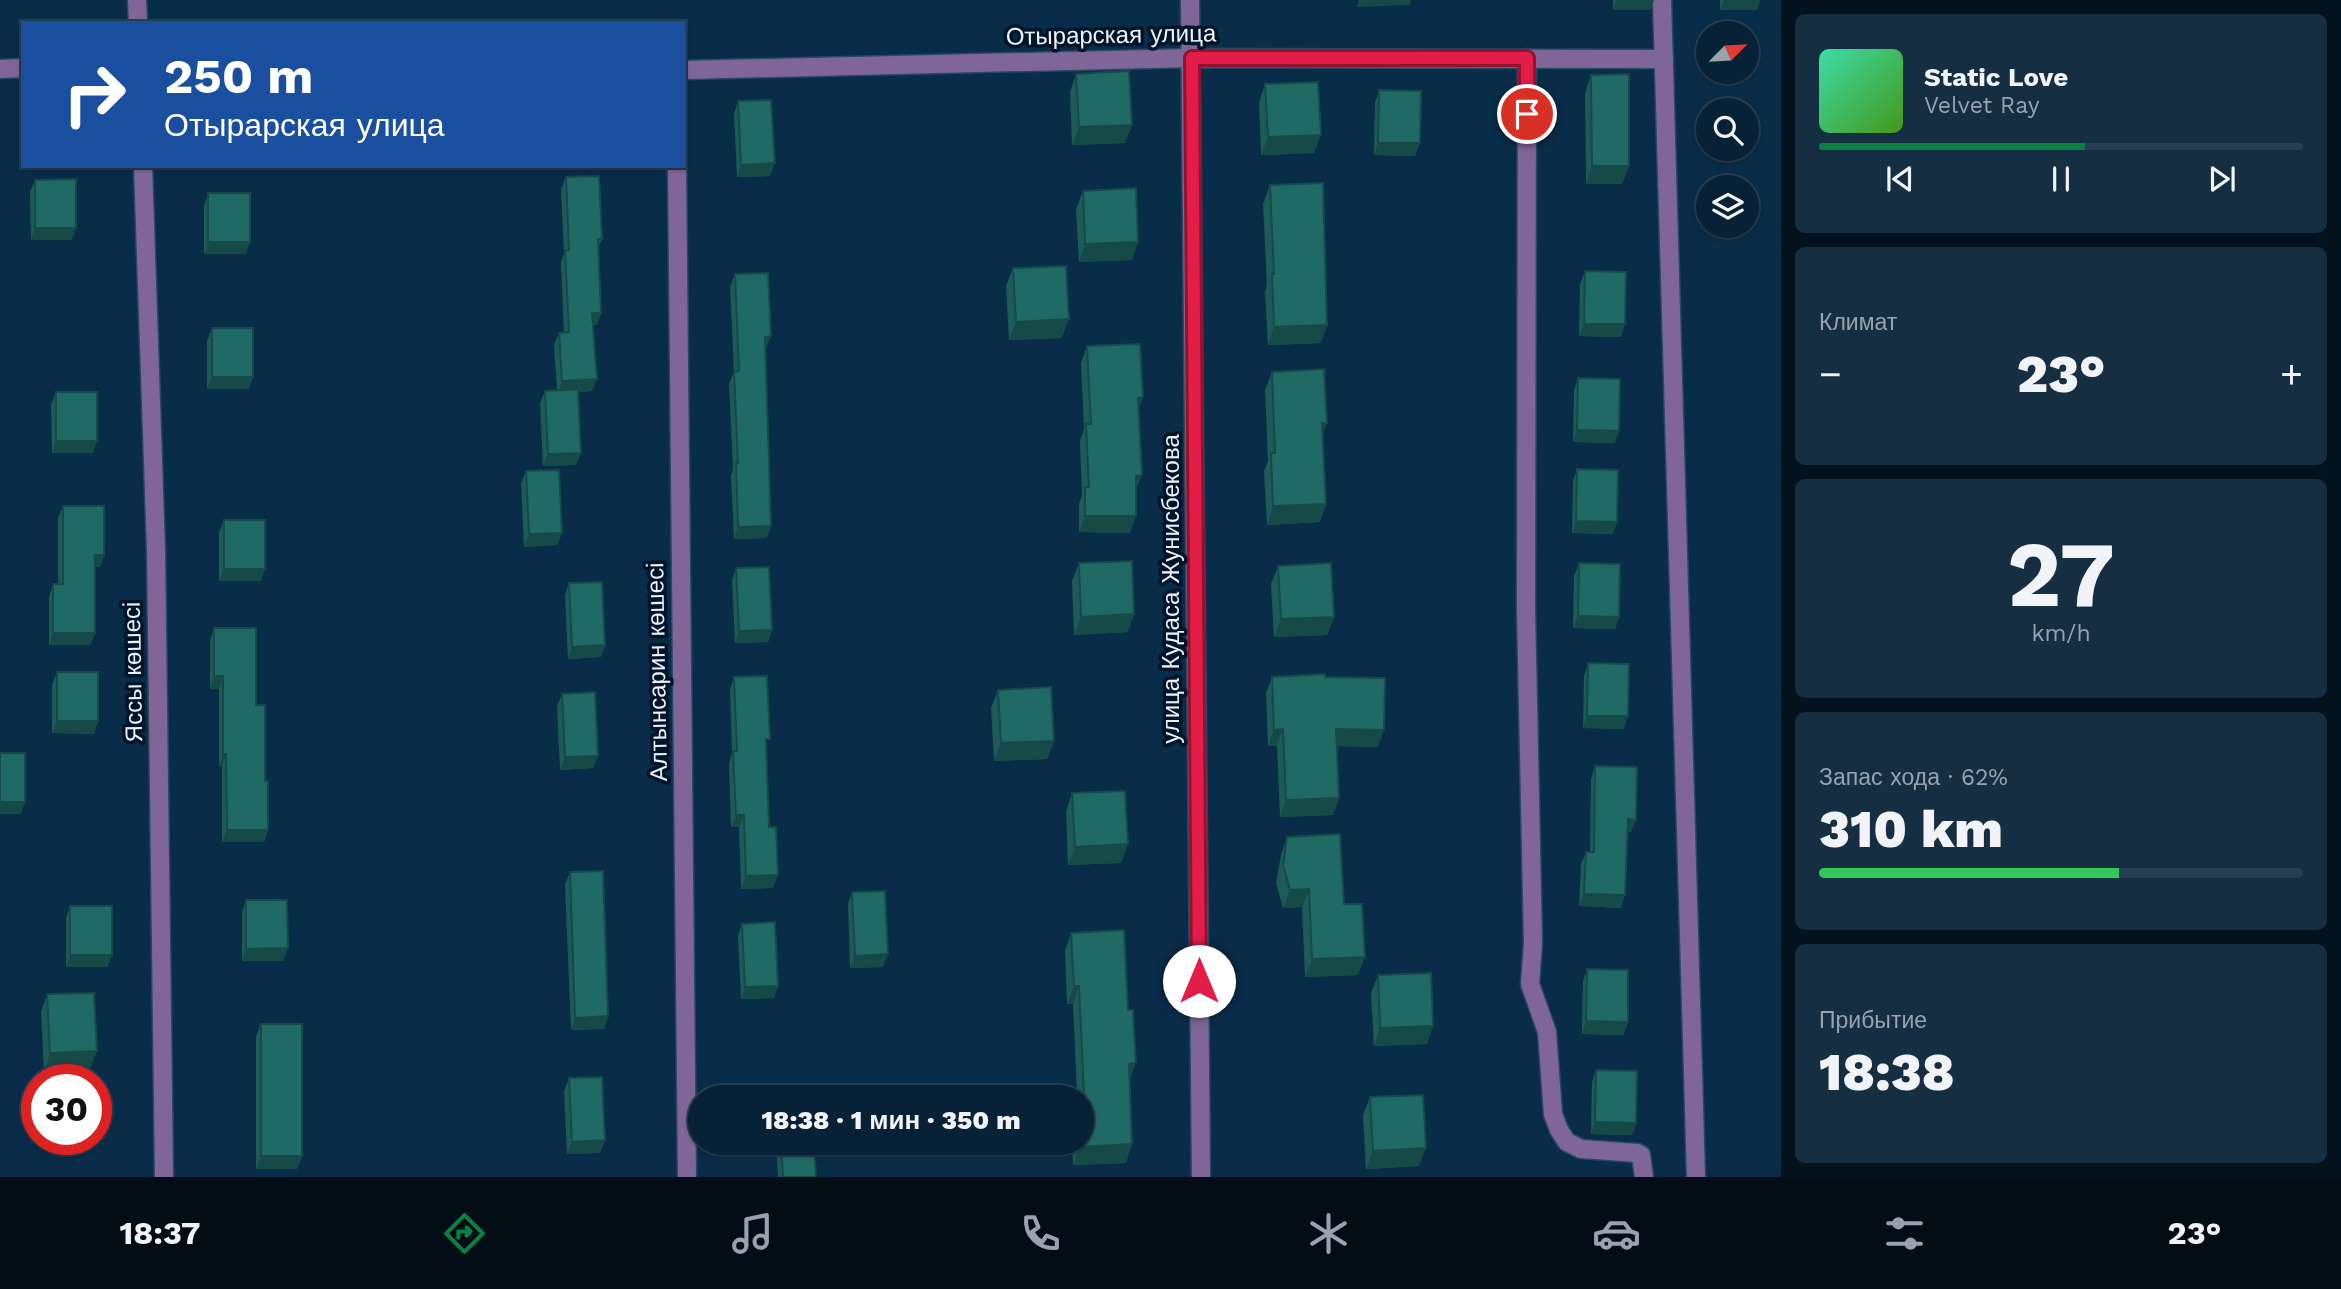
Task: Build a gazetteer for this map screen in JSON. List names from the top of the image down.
{
  "streets": {
    "street": [
      "Отырарская улица",
      "улица Кудаса Жунисбекова",
      "Яссы көшесі",
      "Алтынсарин көшесі"
    ]
  },
  "crossings": [
    ["Отырарская улица", "улица Кудаса Жунисбекова"]
  ],
  "north": "top right",
  "page": {
    "turn": ["250 m", "Отырарская улица"],
    "song": ["Static Love", "Velvet Ray"],
    "tile": [
      "Климат",
      ["27", "km/h"],
      ["Запас хода · 62%", "310 km"],
      ["Прибытие", "18:38"]
    ],
    "heat": ["−", "23°", "+"],
    "limit": "30",
    "trip": "18:38 · 1 мин · 350 m",
    "tabs": ["18:37", "23°"]
  }
}
